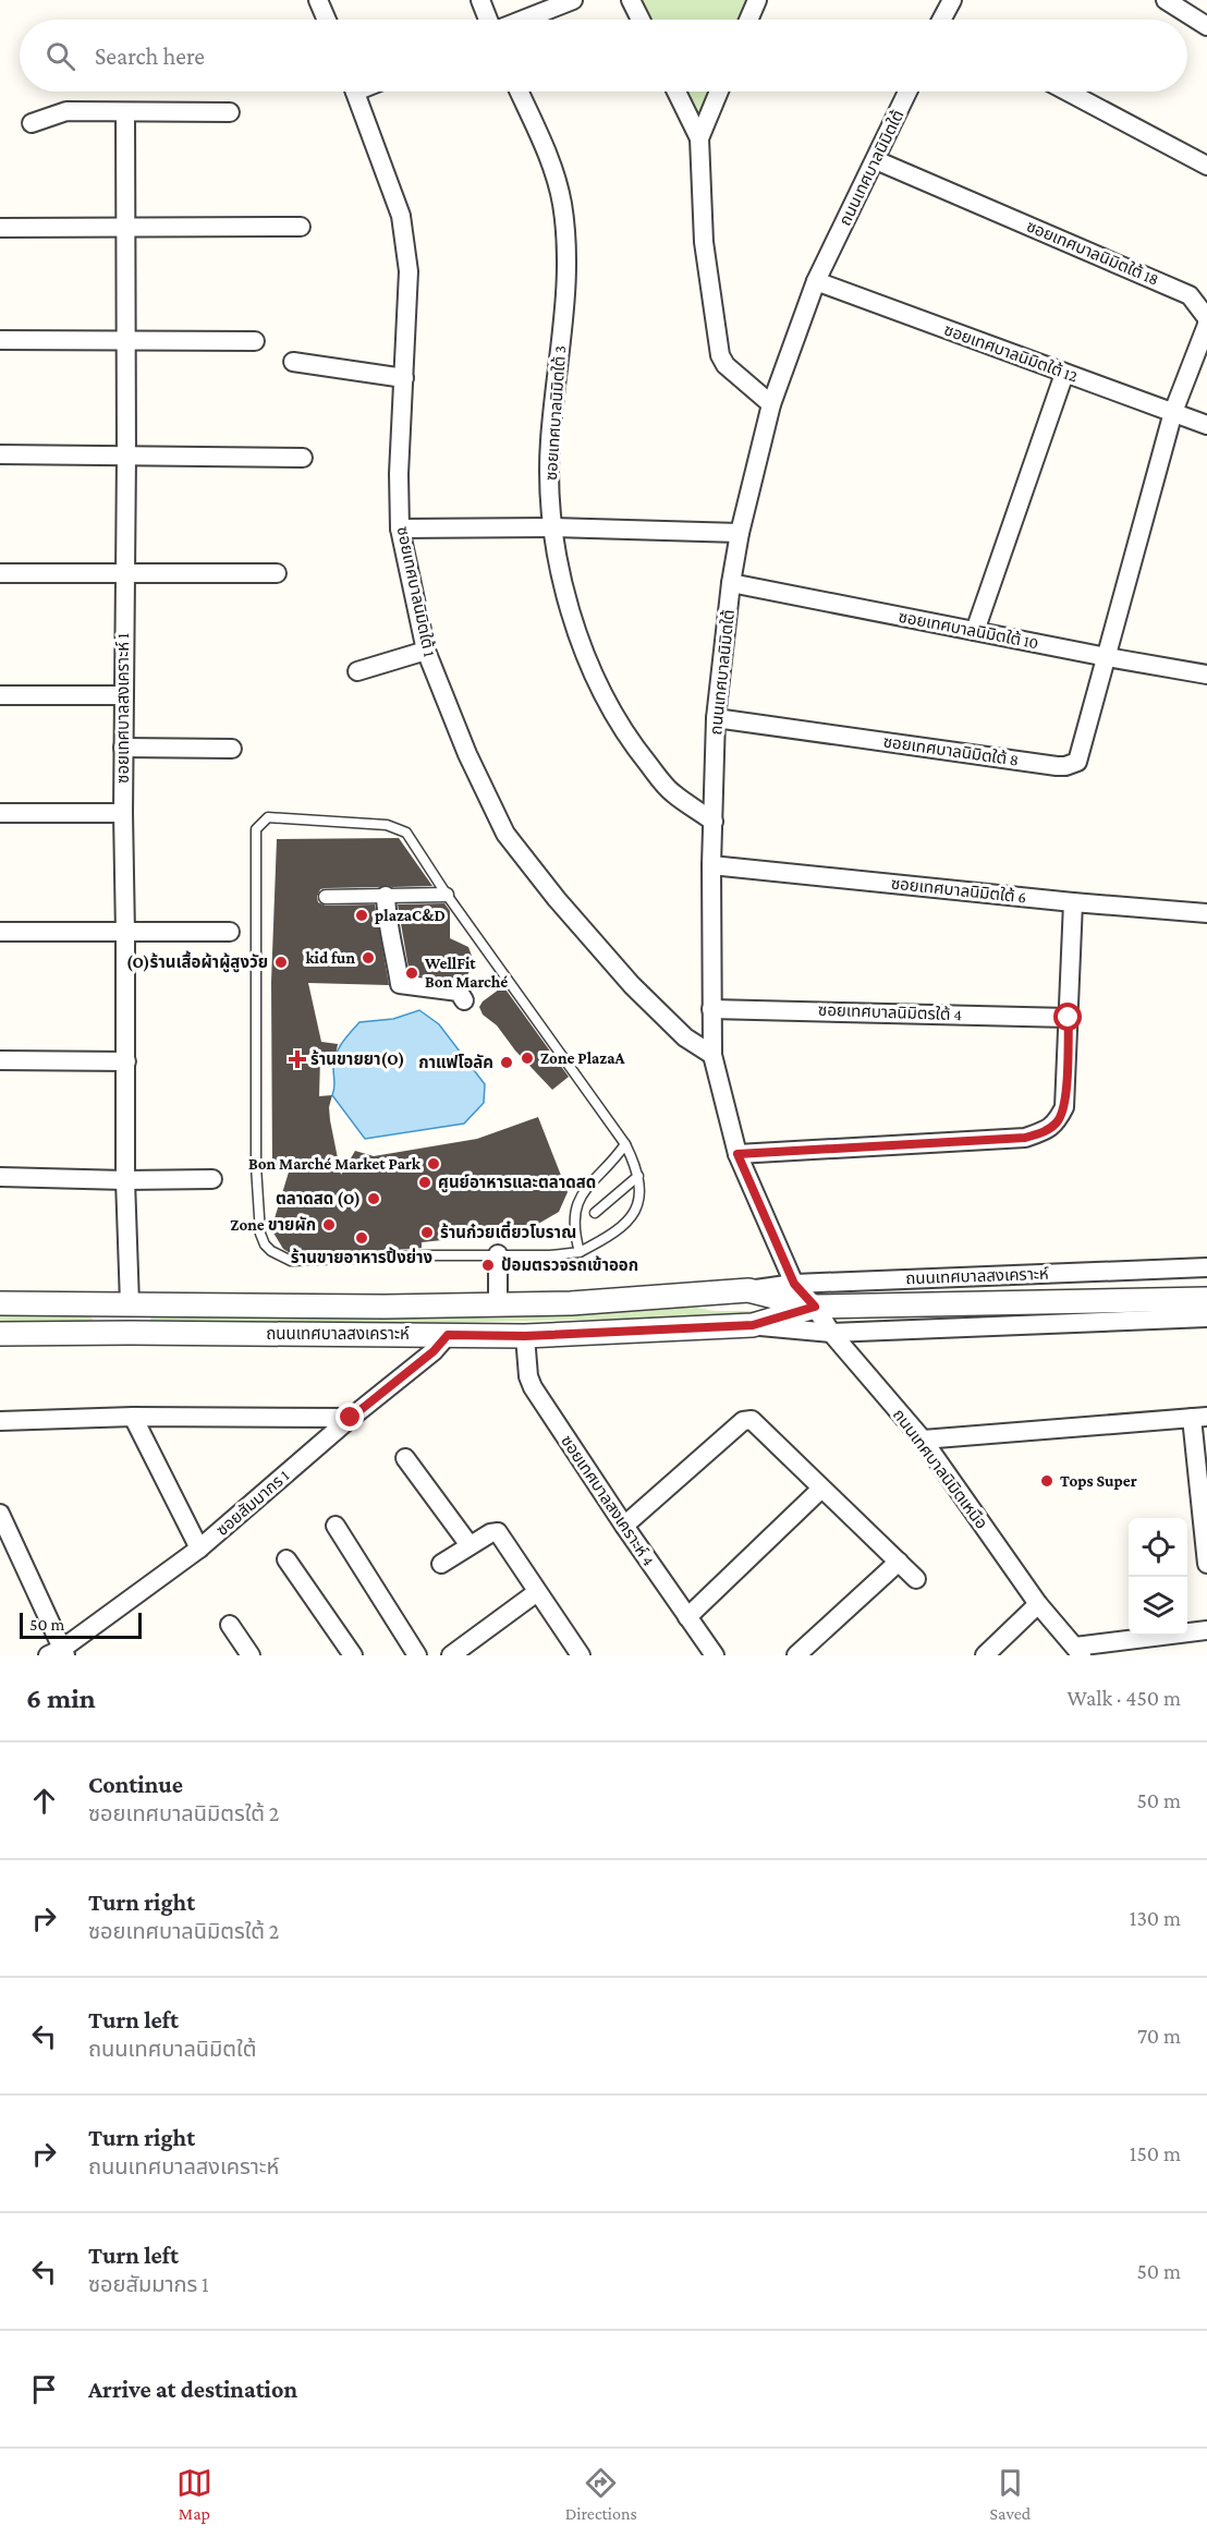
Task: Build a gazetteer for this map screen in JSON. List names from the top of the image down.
{
  "streets": {
    "street": [
      "ถนนเทศบาลนิมิตใต้",
      "ซอยเทศบาลนิมิตใต้ 18",
      "ซอยเทศบาลนิมิตใต้ 12",
      "ซอยเทศบาลนิมิตใต้ 3",
      "ซอยเทศบาลนิมิตใต้ 1",
      "ซอยเทศบาลนิมิตใต้ 10",
      "ซอยเทศบาลสงเคราะห์ 1",
      "ซอยเทศบาลนิมิตใต้ 8",
      "ซอยเทศบาลนิมิตใต้ 6",
      "ซอยเทศบาลนิมิตรใต้ 4",
      "ถนนเทศบาลสงเคราะห์",
      "ถนนเทศบาลนิมิตเหนือ",
      "ซอยเทศบาลสงเคราะห์ 4",
      "ซอยสัมมากร 1"
    ]
  },
  "crossings": [
    ["ถนนเทศบาลนิมิตใต้", "ซอยเทศบาลนิมิตใต้ 18"],
    ["ถนนเทศบาลนิมิตใต้", "ซอยเทศบาลนิมิตใต้ 12"],
    ["ถนนเทศบาลนิมิตใต้", "ซอยเทศบาลนิมิตใต้ 3"],
    ["ถนนเทศบาลนิมิตใต้", "ซอยเทศบาลนิมิตใต้ 1"],
    ["ถนนเทศบาลนิมิตใต้", "ซอยเทศบาลนิมิตใต้ 10"],
    ["ถนนเทศบาลนิมิตใต้", "ซอยเทศบาลนิมิตใต้ 8"],
    ["ถนนเทศบาลนิมิตใต้", "ซอยเทศบาลนิมิตใต้ 6"],
    ["ถนนเทศบาลนิมิตใต้", "ซอยเทศบาลนิมิตรใต้ 4"],
    ["ถนนเทศบาลนิมิตใต้", "ถนนเทศบาลสงเคราะห์"],
    ["ถนนเทศบาลนิมิตใต้", "ถนนเทศบาลนิมิตเหนือ"],
    ["ซอยเทศบาลนิมิตใต้ 18", "ซอยเทศบาลนิมิตใต้ 12"],
    ["ซอยเทศบาลนิมิตใต้ 18", "ซอยเทศบาลนิมิตใต้ 8"],
    ["ซอยเทศบาลนิมิตใต้ 12", "ซอยเทศบาลนิมิตใต้ 8"],
    ["ซอยเทศบาลนิมิตใต้ 10", "ซอยเทศบาลนิมิตใต้ 8"],
    ["ซอยเทศบาลสงเคราะห์ 1", "ถนนเทศบาลสงเคราะห์"],
    ["ถนนเทศบาลสงเคราะห์", "ถนนเทศบาลนิมิตเหนือ"],
    ["ถนนเทศบาลสงเคราะห์", "ซอยเทศบาลสงเคราะห์ 4"],
    ["ถนนเทศบาลสงเคราะห์", "ซอยสัมมากร 1"]
  ],
  "places": {
    "other": [
      "plazaC&D",
      "kid fun",
      "(O)ร้านเสื้อผ้าผู้สูงวัย",
      "WellFit Bon Marché",
      "Zone PlazaA",
      "กาแฟโอลัค",
      "Bon Marché Market Park",
      "ศูนย์อาหารและตลาดสด",
      "ตลาดสด (O)",
      "Zone ขายผัก",
      "ร้านก๋วยเตี๋ยวโบราณ",
      "ร้านขายอาหารปิ้งย่าง",
      "ป้อมตรวจรถเข้าออก",
      "Tops Super"
    ],
    "health": ["ร้านขายยา(O)"]
  },
  "scale_bar": "50 m",
  "page": {
    "search": "Search here",
    "scale": "50 m",
    "heading": ["6 min", "Walk · 450 m"],
    "list": [
      ["Continue", "ซอยเทศบาลนิมิตรใต้ 2", "50 m"],
      ["Turn right", "ซอยเทศบาลนิมิตรใต้ 2", "130 m"],
      ["Turn left", "ถนนเทศบาลนิมิตใต้", "70 m"],
      ["Turn right", "ถนนเทศบาลสงเคราะห์", "150 m"],
      ["Turn left", "ซอยสัมมากร 1", "50 m"],
      "Arrive at destination"
    ],
    "nav": ["Map", "Directions", "Saved"]
  }
}
